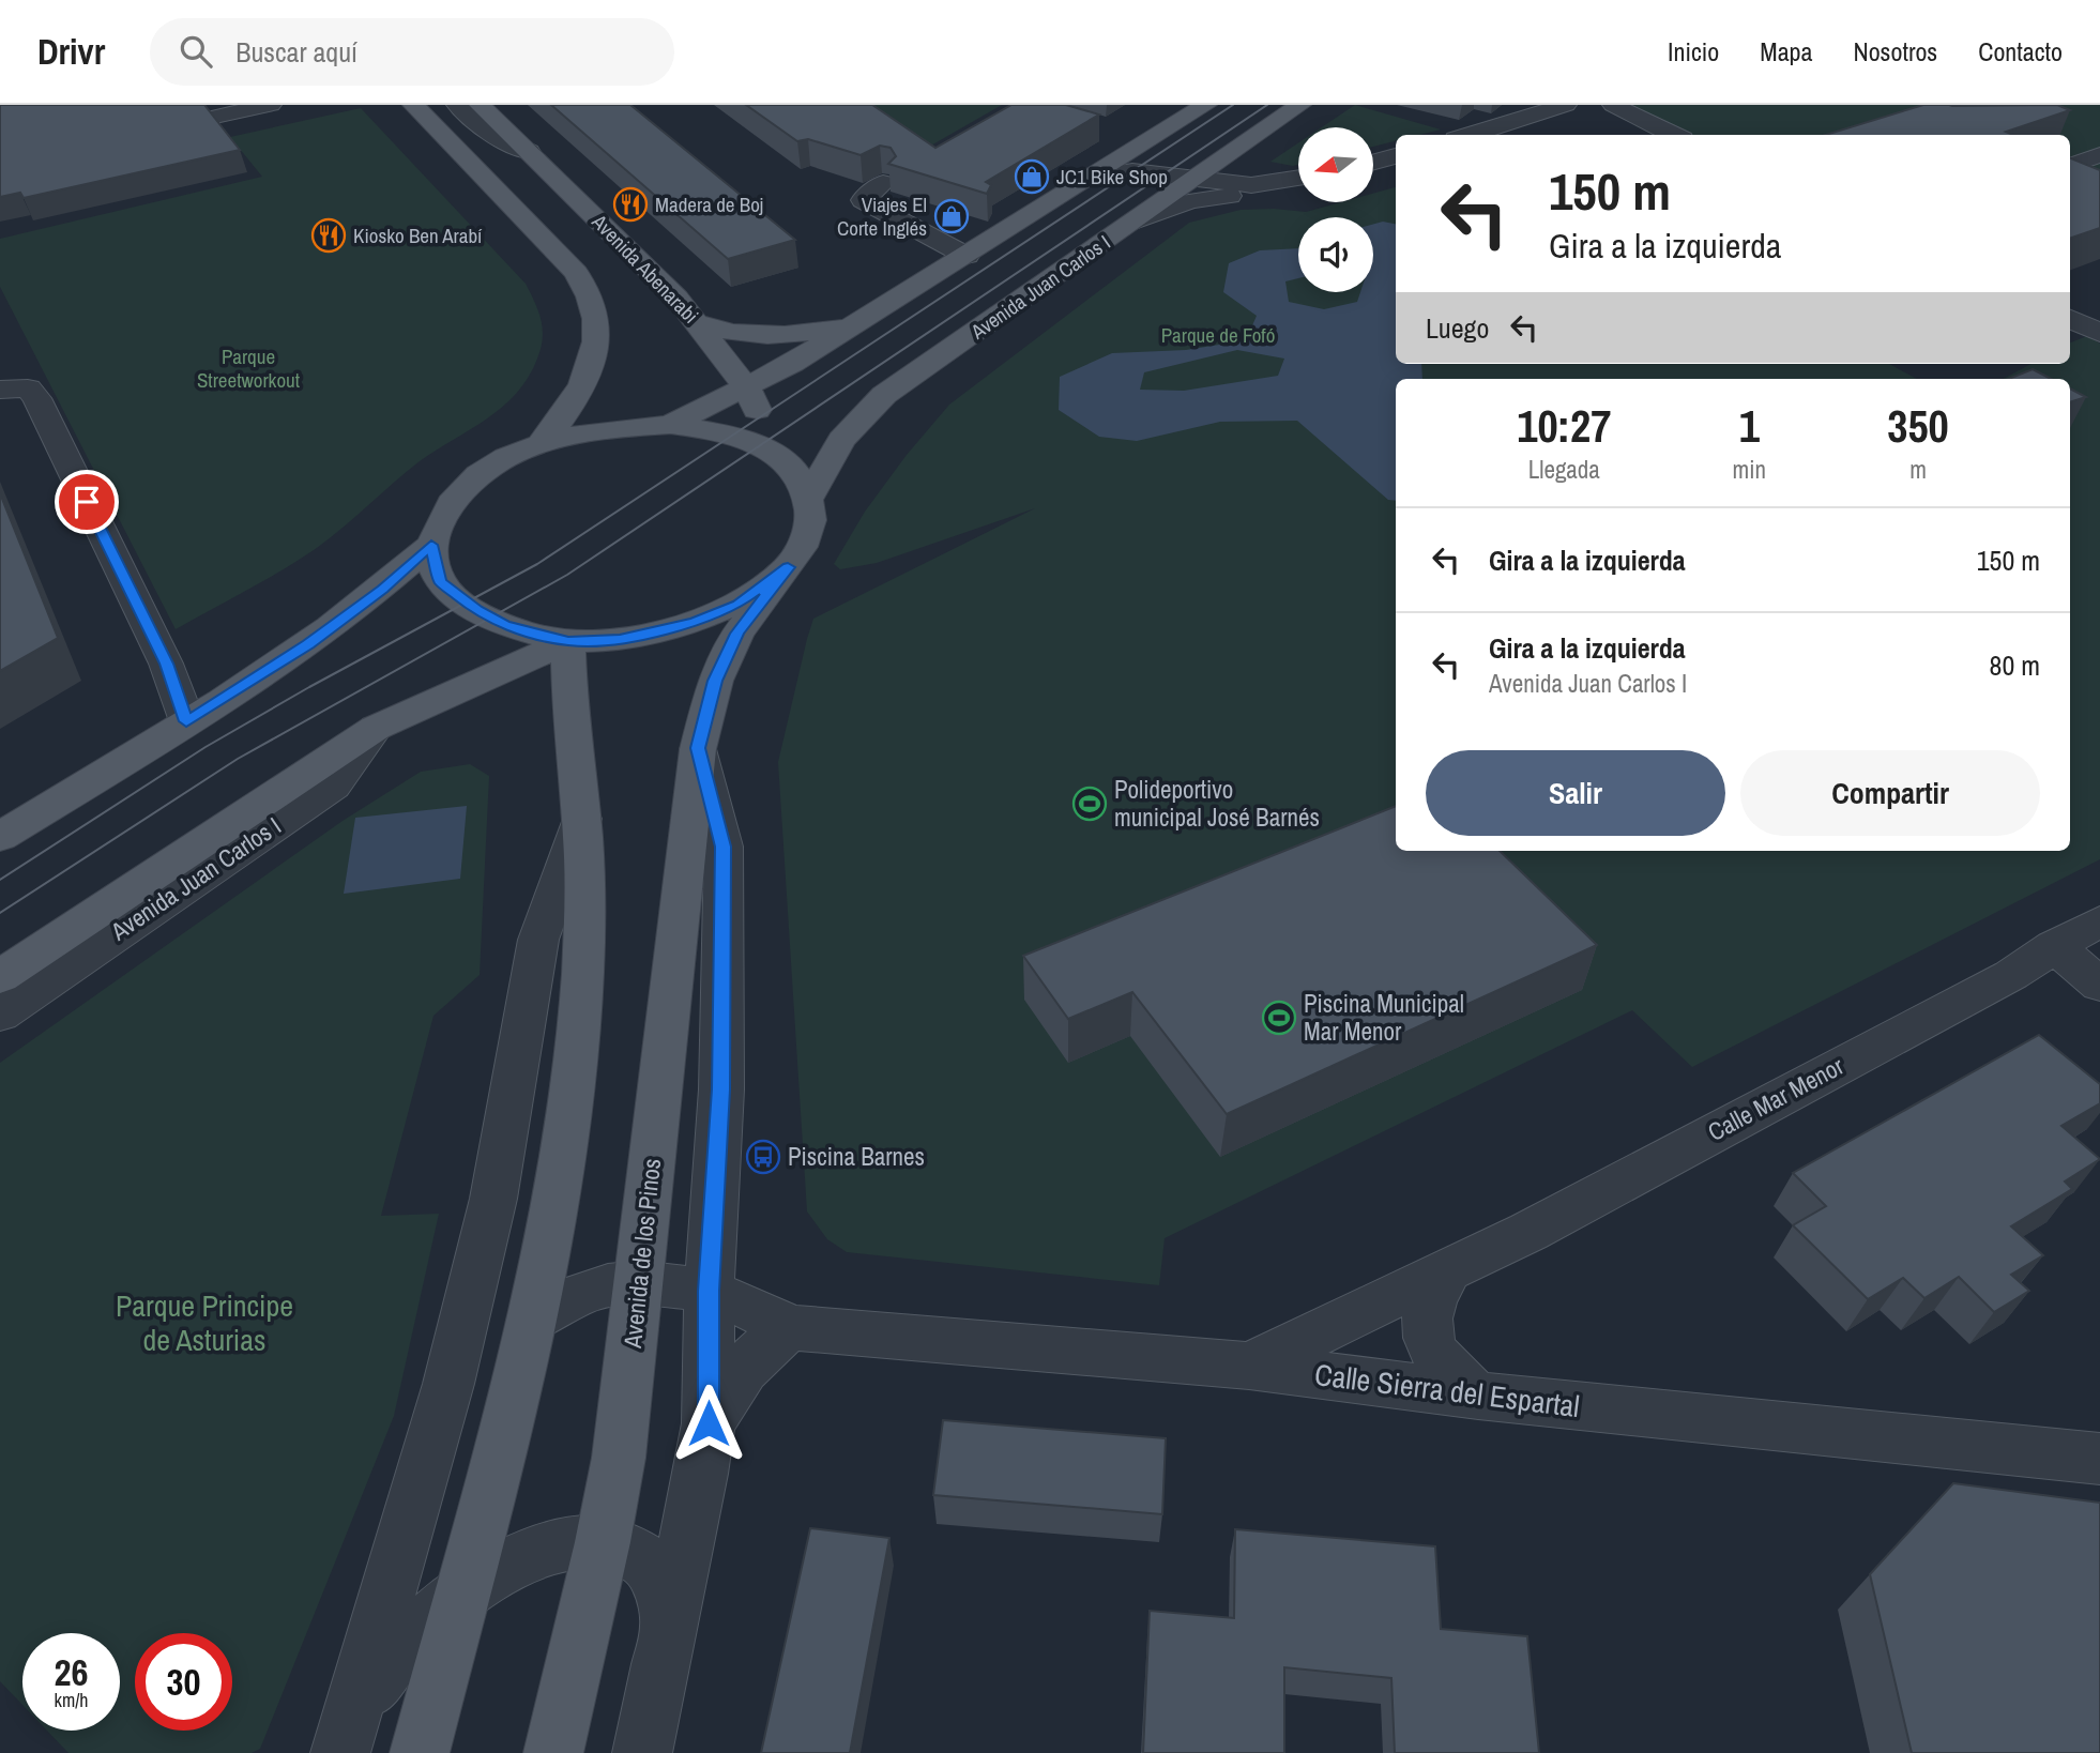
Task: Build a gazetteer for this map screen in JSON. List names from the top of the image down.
{
  "streets": {
    "main road": ["Avenida Abenarabi", "Avenida Juan Carlos I", "Avenida de los Pinos"],
    "street": ["Calle Mar Menor", "Calle Sierra del Espartal"]
  },
  "crossings": [
    ["Avenida Abenarabi", "Avenida Juan Carlos I"],
    ["Avenida Abenarabi", "Avenida de los Pinos"],
    ["Avenida Juan Carlos I", "Avenida de los Pinos"],
    ["Calle Mar Menor", "Calle Sierra del Espartal"],
    ["Avenida de los Pinos", "Calle Sierra del Espartal"]
  ],
  "parks": ["Parque de Fofó", "Parque Streetworkout", "Parque Principe de Asturias"],
  "places": {
    "shop": ["JC1 Bike Shop", "Viajes El Corte Inglés"],
    "restaurant": ["Madera de Boj", "Kiosko Ben Arabí"],
    "sports": ["Polideportivo municipal José Barnés", "Piscina Municipal Mar Menor"],
    "bus stop": ["Piscina Barnes"]
  },
  "north": "left",
  "page": {
    "header": "Drivr",
    "search": "Buscar aquí",
    "nav": [
      "Inicio",
      "Mapa",
      "Nosotros",
      "Contacto"
    ],
    "turn": ["150 m", "Gira a la izquierda"],
    "then": "Luego",
    "eta": [
      "10:27",
      "Llegada",
      "1",
      "min",
      "350",
      "m"
    ],
    "list": [
      {
        "name": "Gira a la izquierda",
        "value": "150 m"
      },
      {
        "name": "Gira a la izquierda",
        "note": "Avenida Juan Carlos I",
        "value": "80 m"
      }
    ],
    "buttons": ["Salir", "Compartir"],
    "speed": "26 km/h",
    "limit": "30"
  }
}
